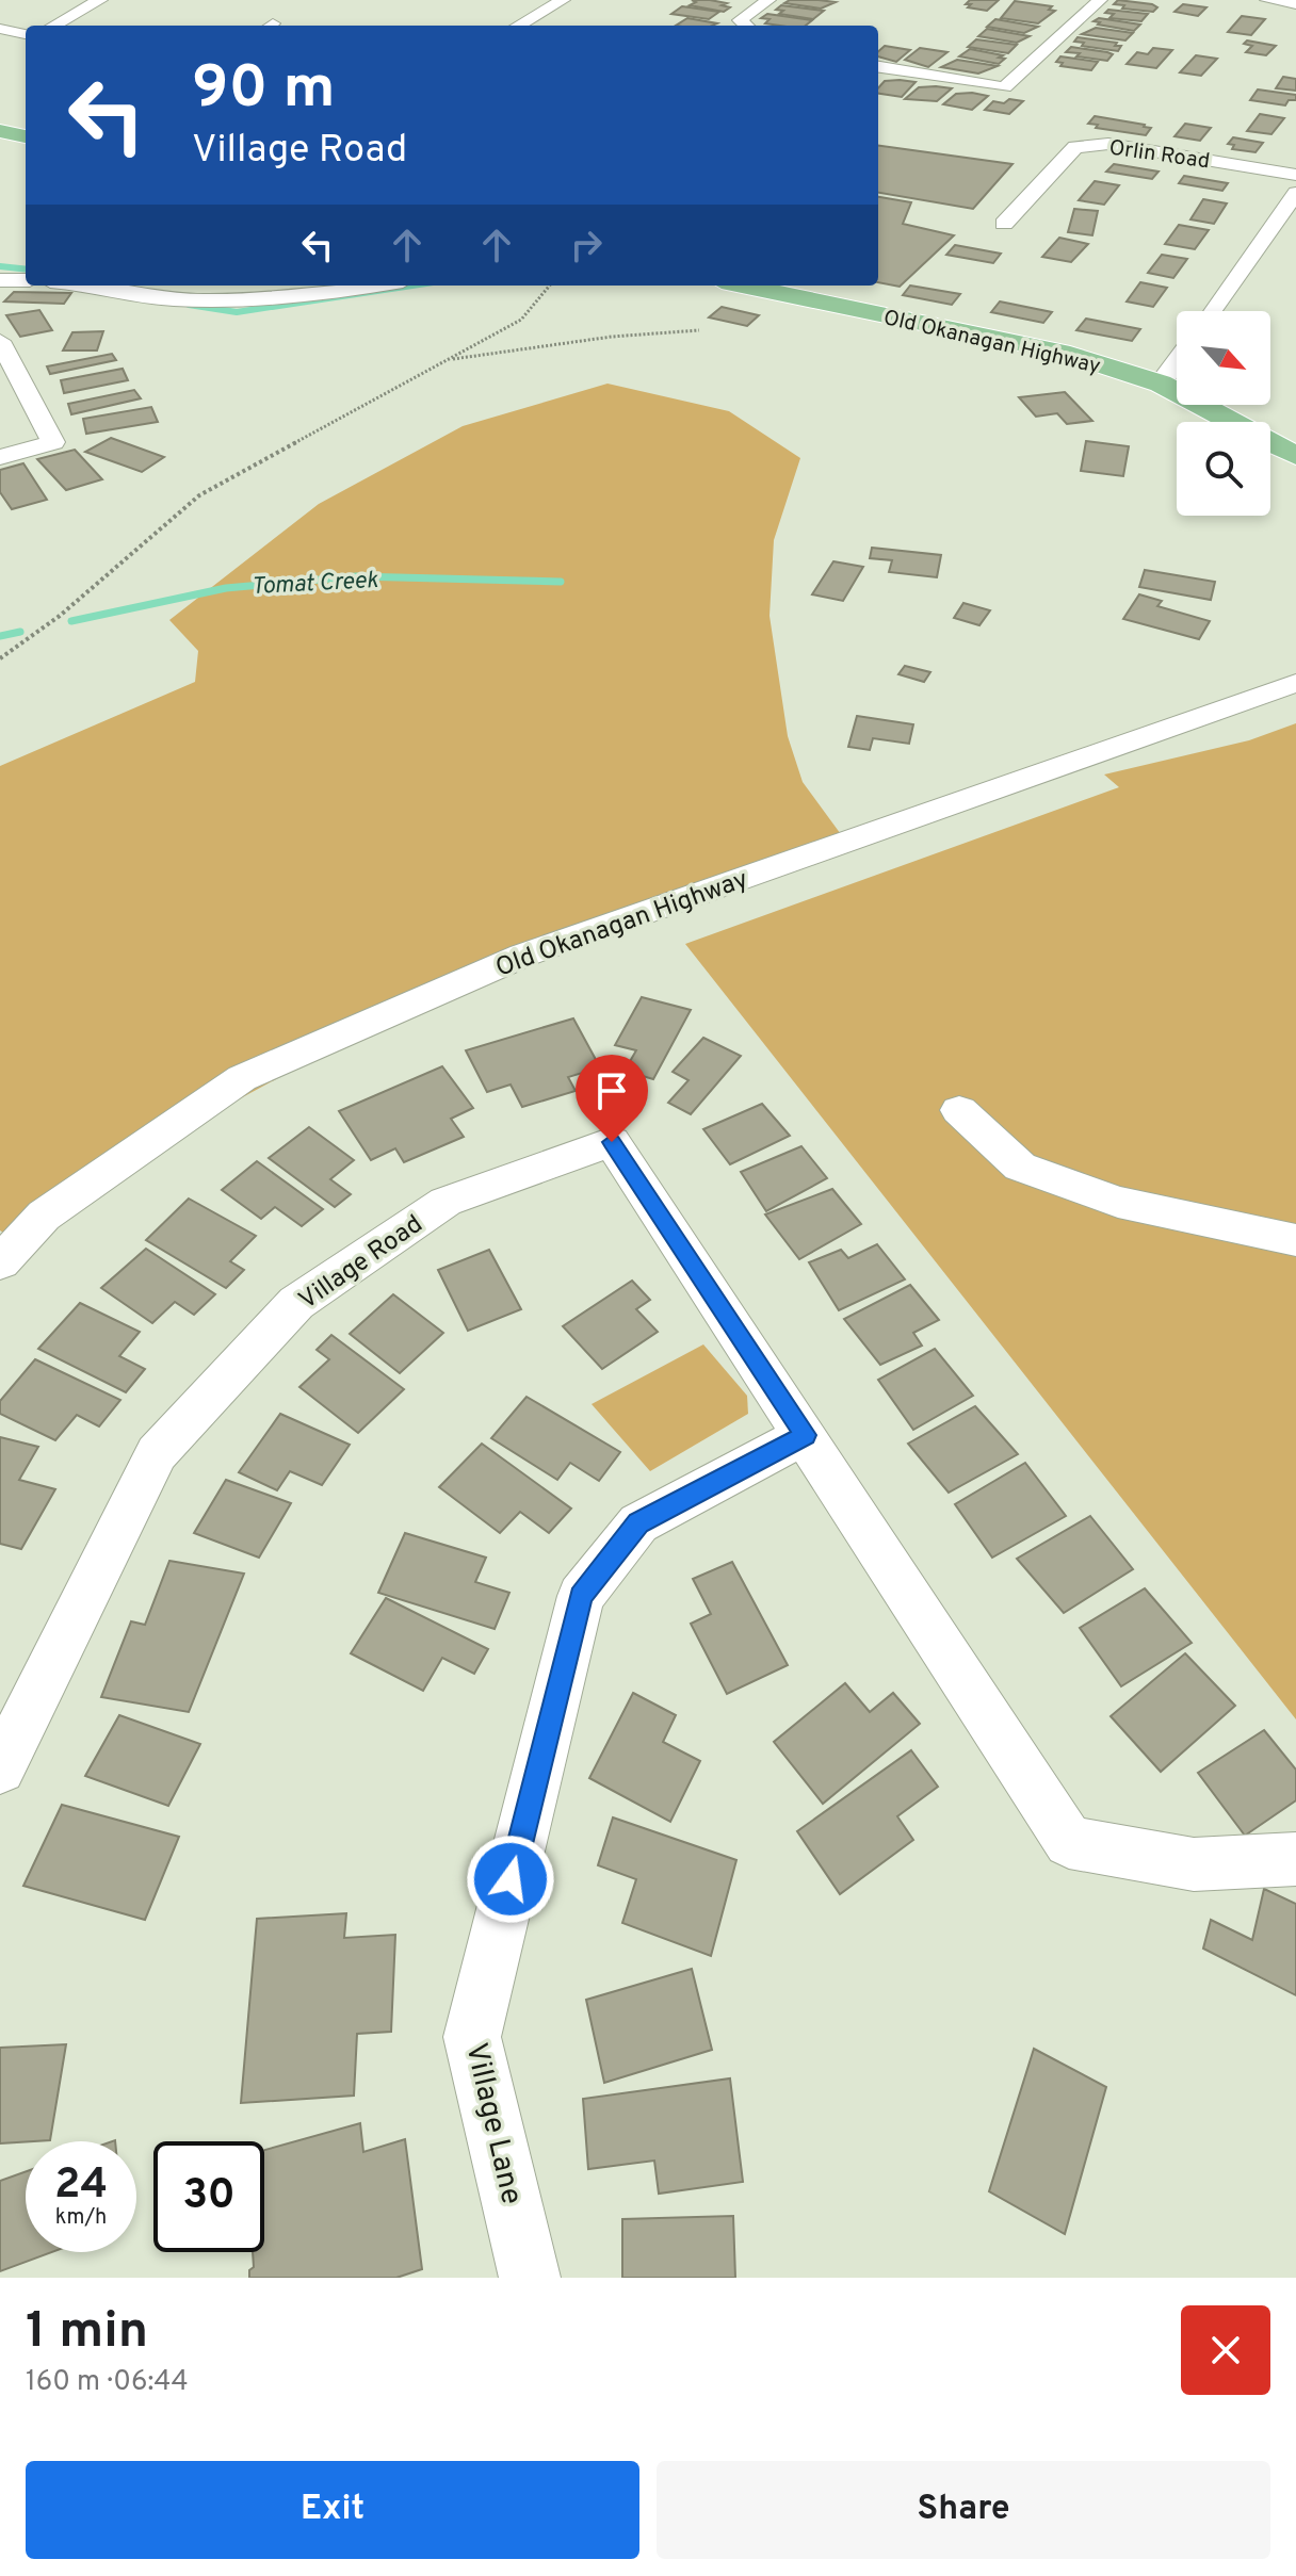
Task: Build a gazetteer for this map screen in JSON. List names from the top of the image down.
{
  "streets": {
    "main road": ["Old Okanagan Highway"],
    "street": ["Orlin Road", "Village Road", "Village Lane"]
  },
  "crossings": [
    ["Village Road", "Village Lane"]
  ],
  "water": ["Tomat Creek"],
  "north": "bottom right",
  "page": {
    "turn": ["90 m", "Village Road"],
    "speed": "24 km/h",
    "limit": "30",
    "heading": ["1 min", "160 m · 06:44"],
    "buttons": ["Exit", "Share"]
  }
}
